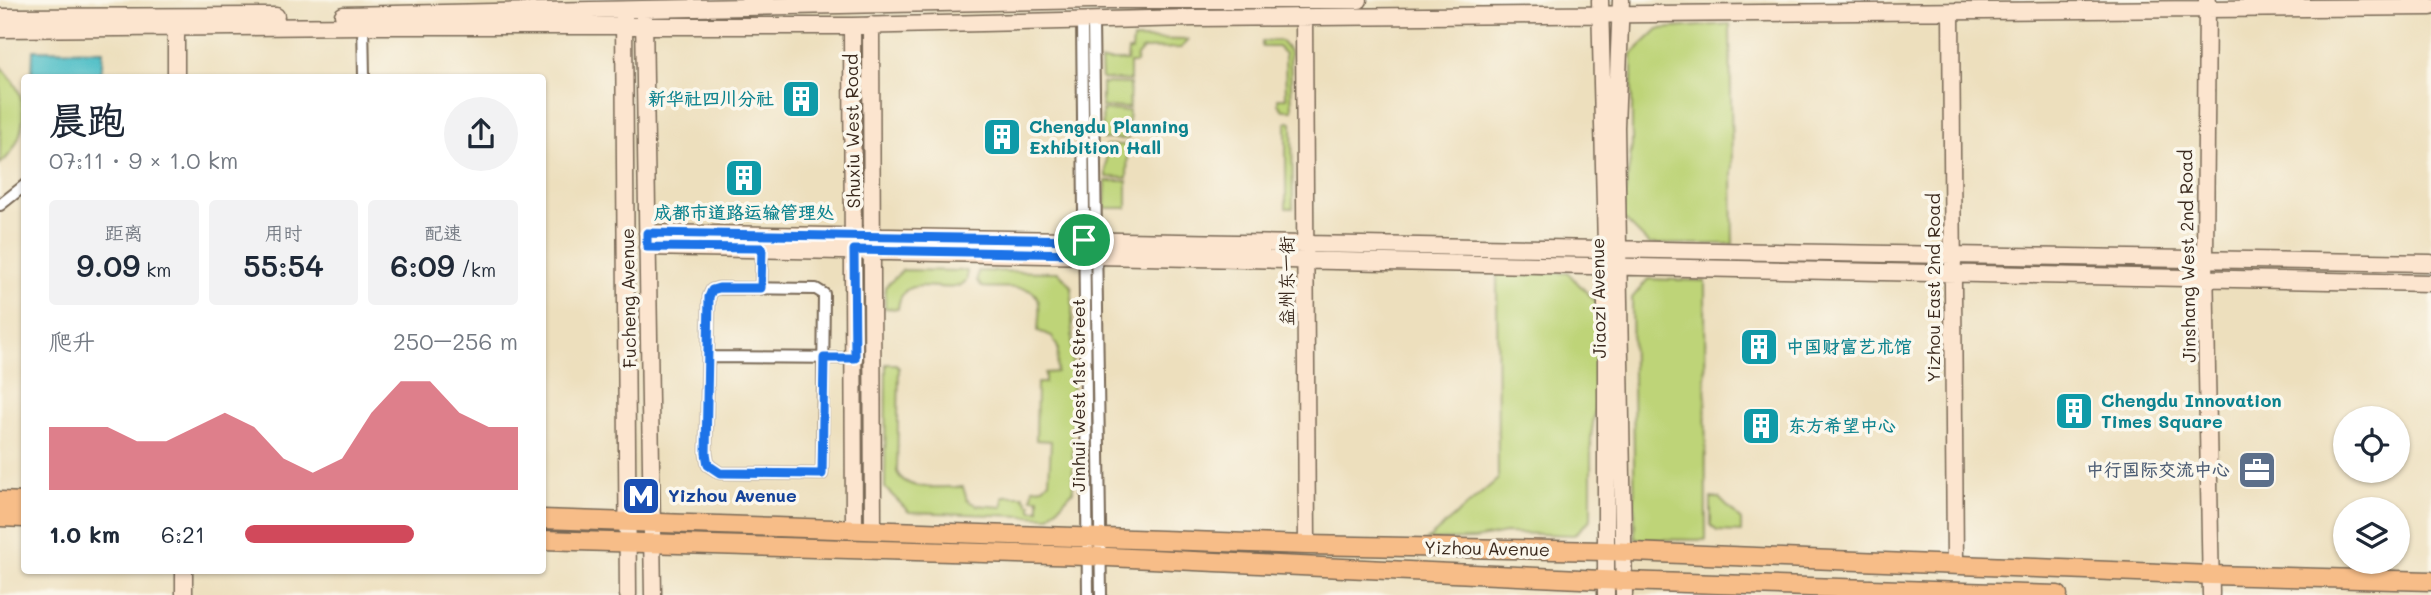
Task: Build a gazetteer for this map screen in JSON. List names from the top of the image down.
{
  "streets": {
    "main road": ["Yizhou Avenue"],
    "street": [
      "Shuxiu West Road",
      "Jinshang West 2nd Road",
      "益州东一街",
      "Yizhou East 2nd Road",
      "Fucheng Avenue",
      "Jiaozi Avenue",
      "Jinhui West 1st Street"
    ]
  },
  "crossings": [
    ["Shuxiu West Road", "Yizhou Avenue"],
    ["Jinshang West 2nd Road", "Yizhou Avenue"],
    ["益州东一街", "Yizhou Avenue"],
    ["Yizhou East 2nd Road", "Yizhou Avenue"],
    ["Fucheng Avenue", "Yizhou Avenue"],
    ["Jiaozi Avenue", "Yizhou Avenue"],
    ["Jinhui West 1st Street", "Yizhou Avenue"]
  ],
  "places": {
    "building": [
      "新华社四川分社",
      "Chengdu Planning Exhibition Hall",
      "成都市道路运输管理处",
      "中国财富艺术馆",
      "Chengdu Innovation Times Square",
      "东方希望中心"
    ],
    "office": ["中行国际交流中心"],
    "metro station": ["Yizhou Avenue"]
  },
  "page": {
    "heading": ["晨跑", "07:11 · 9 × 1.0 km"],
    "stats": [
      ["距离", "9.09 km"],
      ["用时", "55:54"],
      ["配速", "6:09 /km"]
    ],
    "chart": ["爬升", "250–256 m"],
    "list": [
      {
        "name": "1.0 km",
        "note": "6:21"
      }
    ]
  }
}
